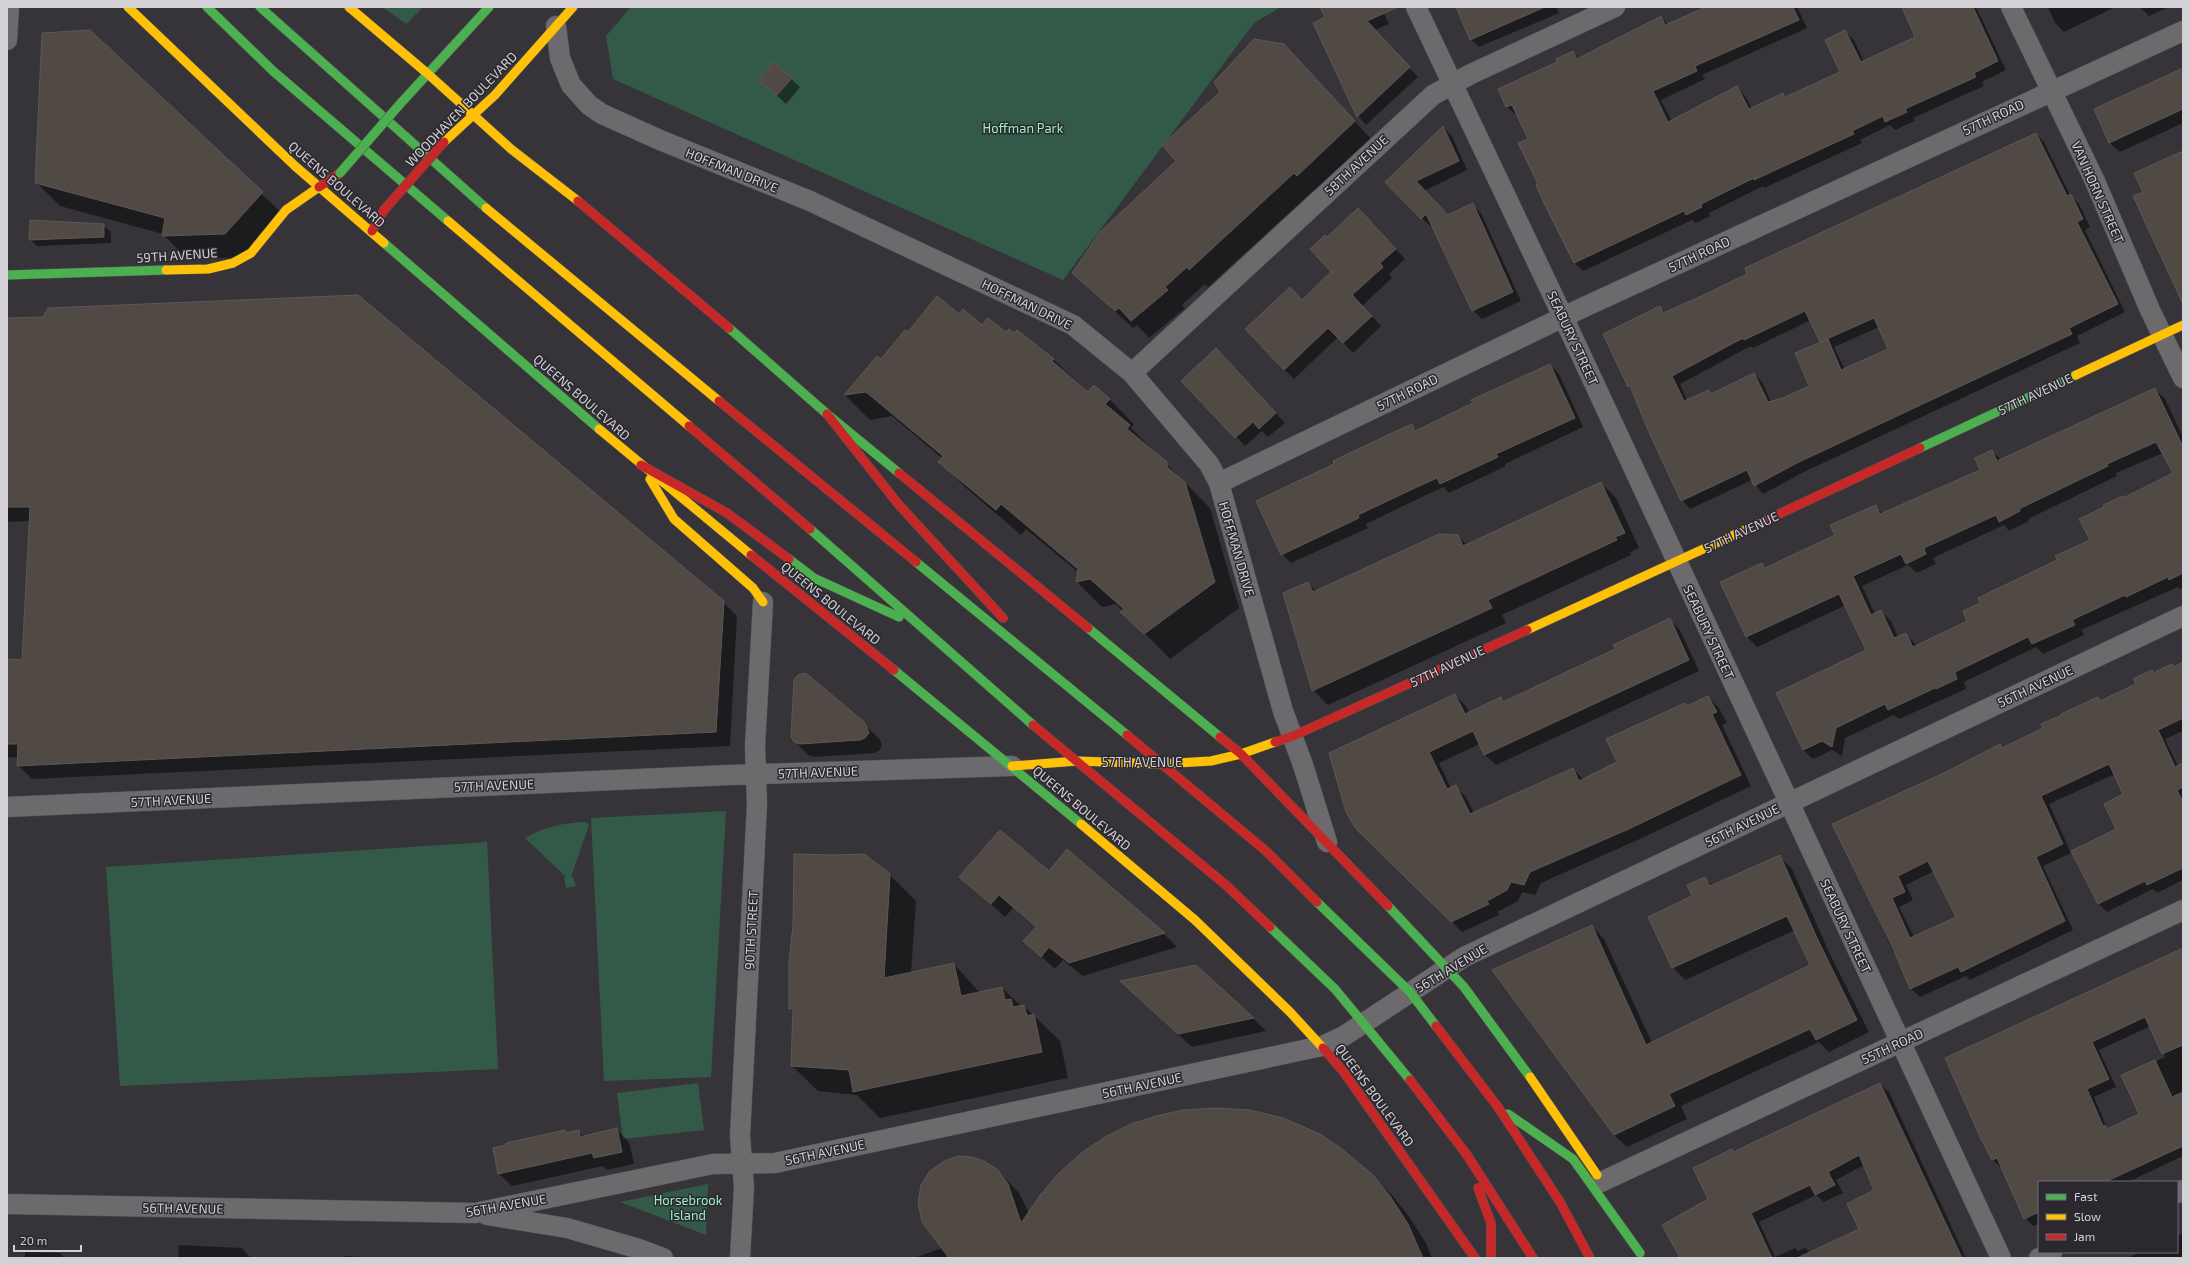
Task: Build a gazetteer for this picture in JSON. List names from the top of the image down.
{
  "streets": {
    "street": [
      "WOODHAVEN BOULEVARD",
      "57TH ROAD",
      "58TH AVENUE",
      "HOFFMAN DRIVE",
      "QUEENS BOULEVARD",
      "VAN HORN STREET",
      "59TH AVENUE",
      "SEABURY STREET",
      "57TH AVENUE",
      "56TH AVENUE",
      "90TH STREET",
      "55TH ROAD"
    ]
  },
  "crossings": [
    ["WOODHAVEN BOULEVARD", "HOFFMAN DRIVE"],
    ["WOODHAVEN BOULEVARD", "QUEENS BOULEVARD"],
    ["57TH ROAD", "HOFFMAN DRIVE"],
    ["57TH ROAD", "VAN HORN STREET"],
    ["57TH ROAD", "SEABURY STREET"],
    ["58TH AVENUE", "HOFFMAN DRIVE"],
    ["58TH AVENUE", "SEABURY STREET"],
    ["HOFFMAN DRIVE", "57TH AVENUE"],
    ["QUEENS BOULEVARD", "59TH AVENUE"],
    ["QUEENS BOULEVARD", "57TH AVENUE"],
    ["QUEENS BOULEVARD", "56TH AVENUE"],
    ["VAN HORN STREET", "57TH AVENUE"],
    ["SEABURY STREET", "57TH AVENUE"],
    ["SEABURY STREET", "56TH AVENUE"],
    ["SEABURY STREET", "55TH ROAD"],
    ["57TH AVENUE", "90TH STREET"],
    ["56TH AVENUE", "90TH STREET"]
  ],
  "parks": ["Hoffman Park", "Horsebrook Island"],
  "legend": ["Fast", "Slow", "Jam"],
  "scale_bar": "20 m"
}
